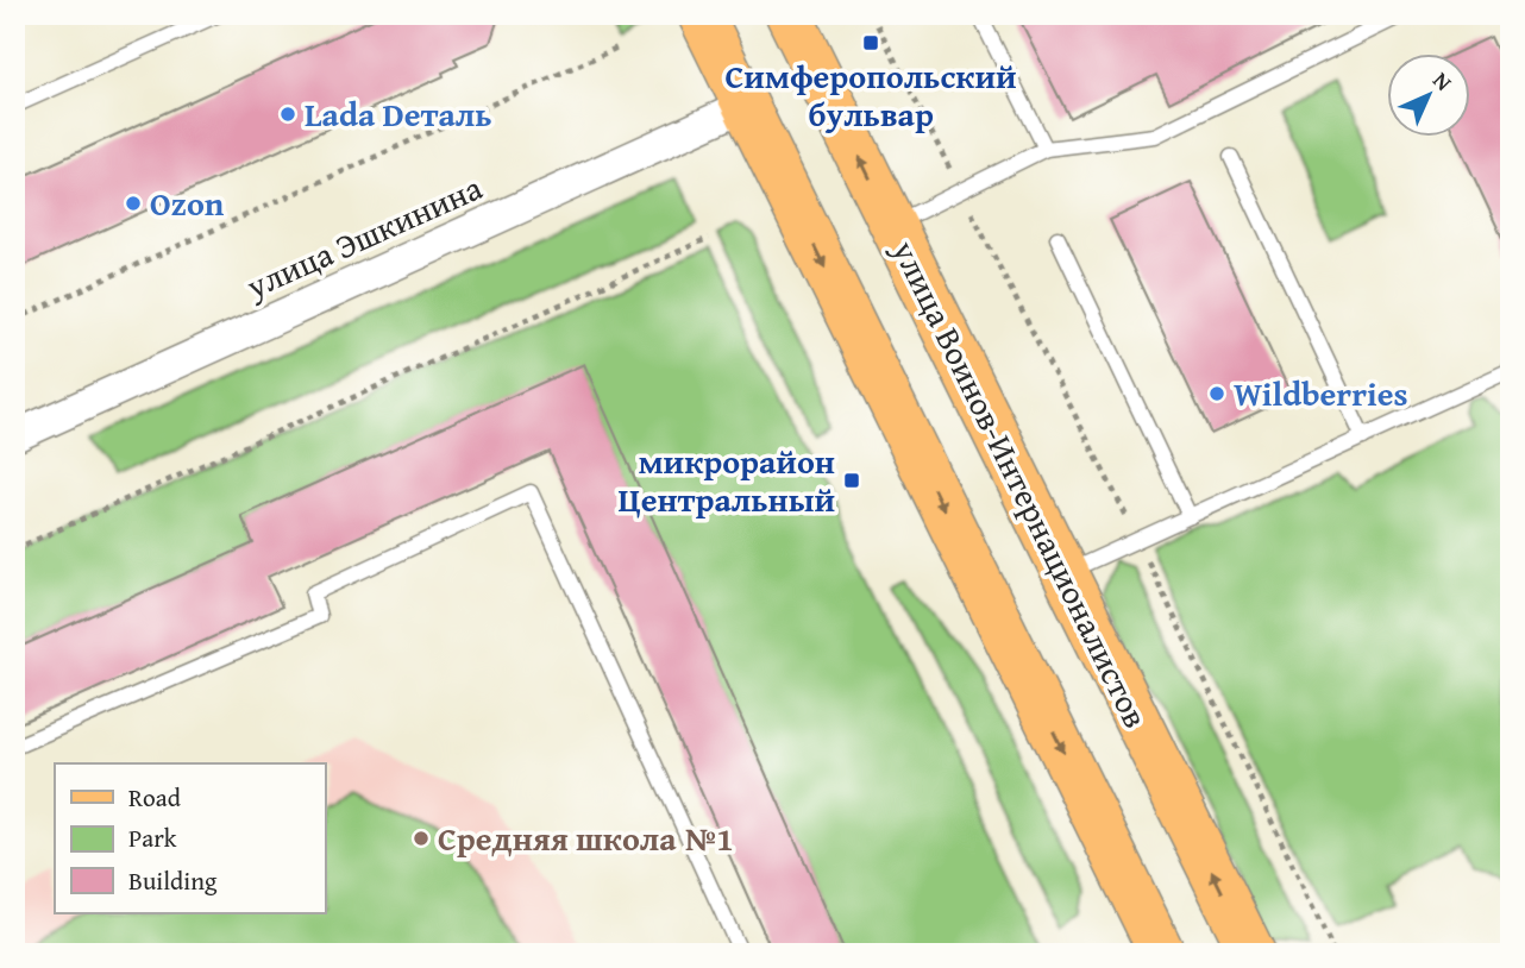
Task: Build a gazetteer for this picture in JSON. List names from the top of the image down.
{
  "streets": {
    "main road": ["улица Воинов-Интернационалистов"],
    "street": ["улица Эшкинина"]
  },
  "places": {
    "transit": ["Симферопольский бульвар", "микрорайон Центральный"],
    "other": [
      "Lada Dеталь",
      "Ozon",
      "Wildberries",
      "Средняя школа №1"
    ]
  },
  "legend": ["Road", "Park", "Building"],
  "north": "top right"
}
